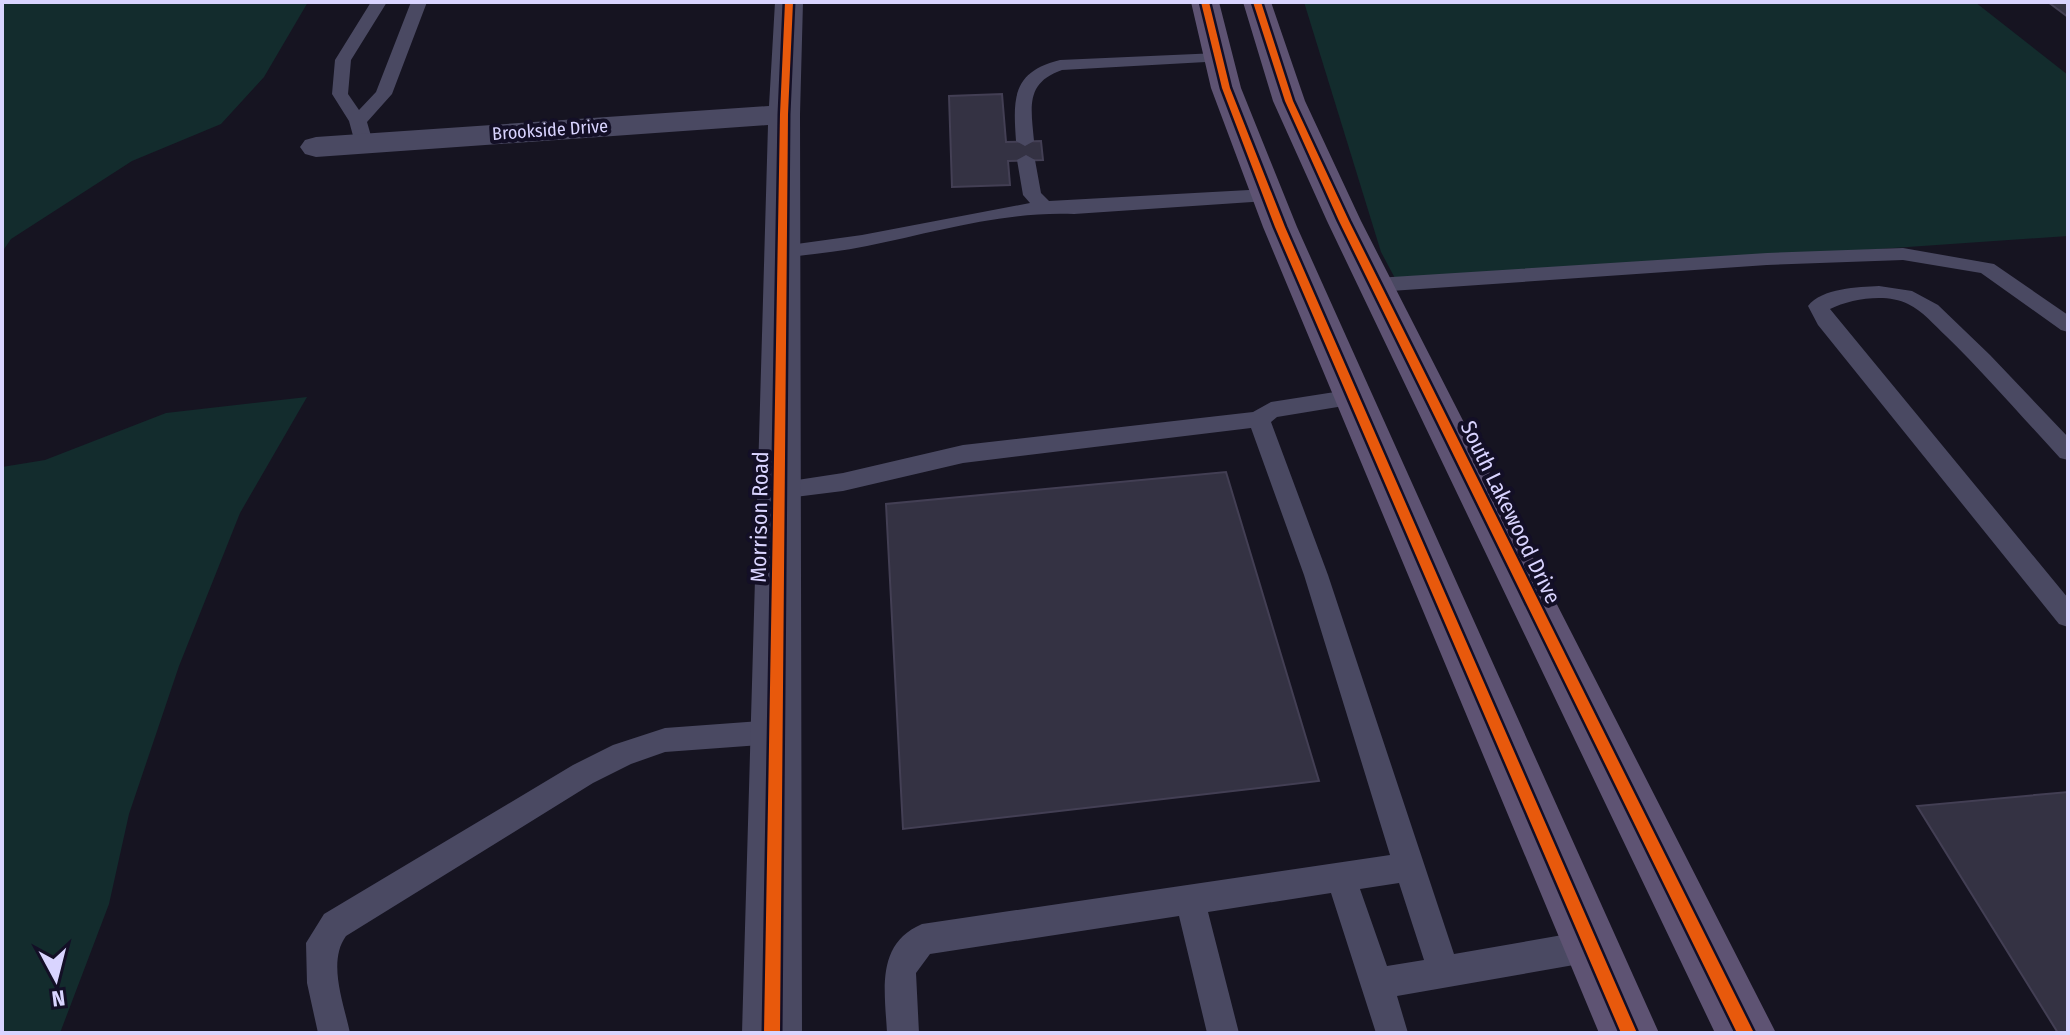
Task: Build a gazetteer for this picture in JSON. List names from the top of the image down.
{
  "streets": {
    "main road": ["South Lakewood Drive"],
    "street": ["Brookside Drive", "Morrison Road"]
  },
  "crossings": [
    ["Brookside Drive", "Morrison Road"]
  ],
  "north": "bottom"
}
